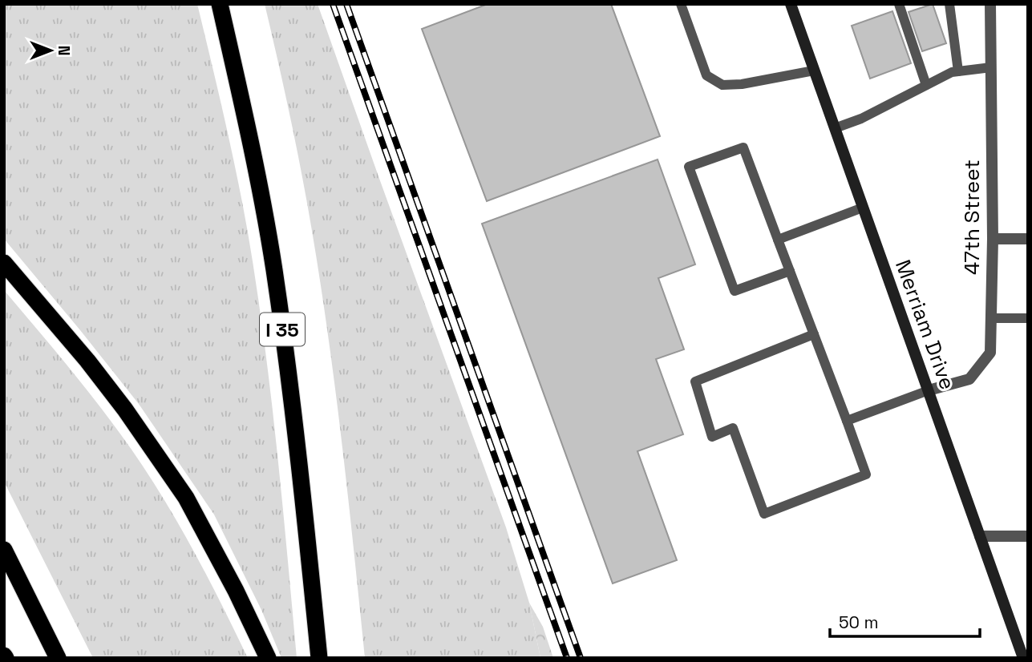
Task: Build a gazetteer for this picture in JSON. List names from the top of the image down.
{
  "streets": {
    "highway": ["I 35"],
    "main road": ["Merriam Drive"],
    "street": ["47th Street"]
  },
  "crossings": [
    ["47th Street", "Merriam Drive"]
  ],
  "scale_bar": "50 m",
  "north": "right"
}
